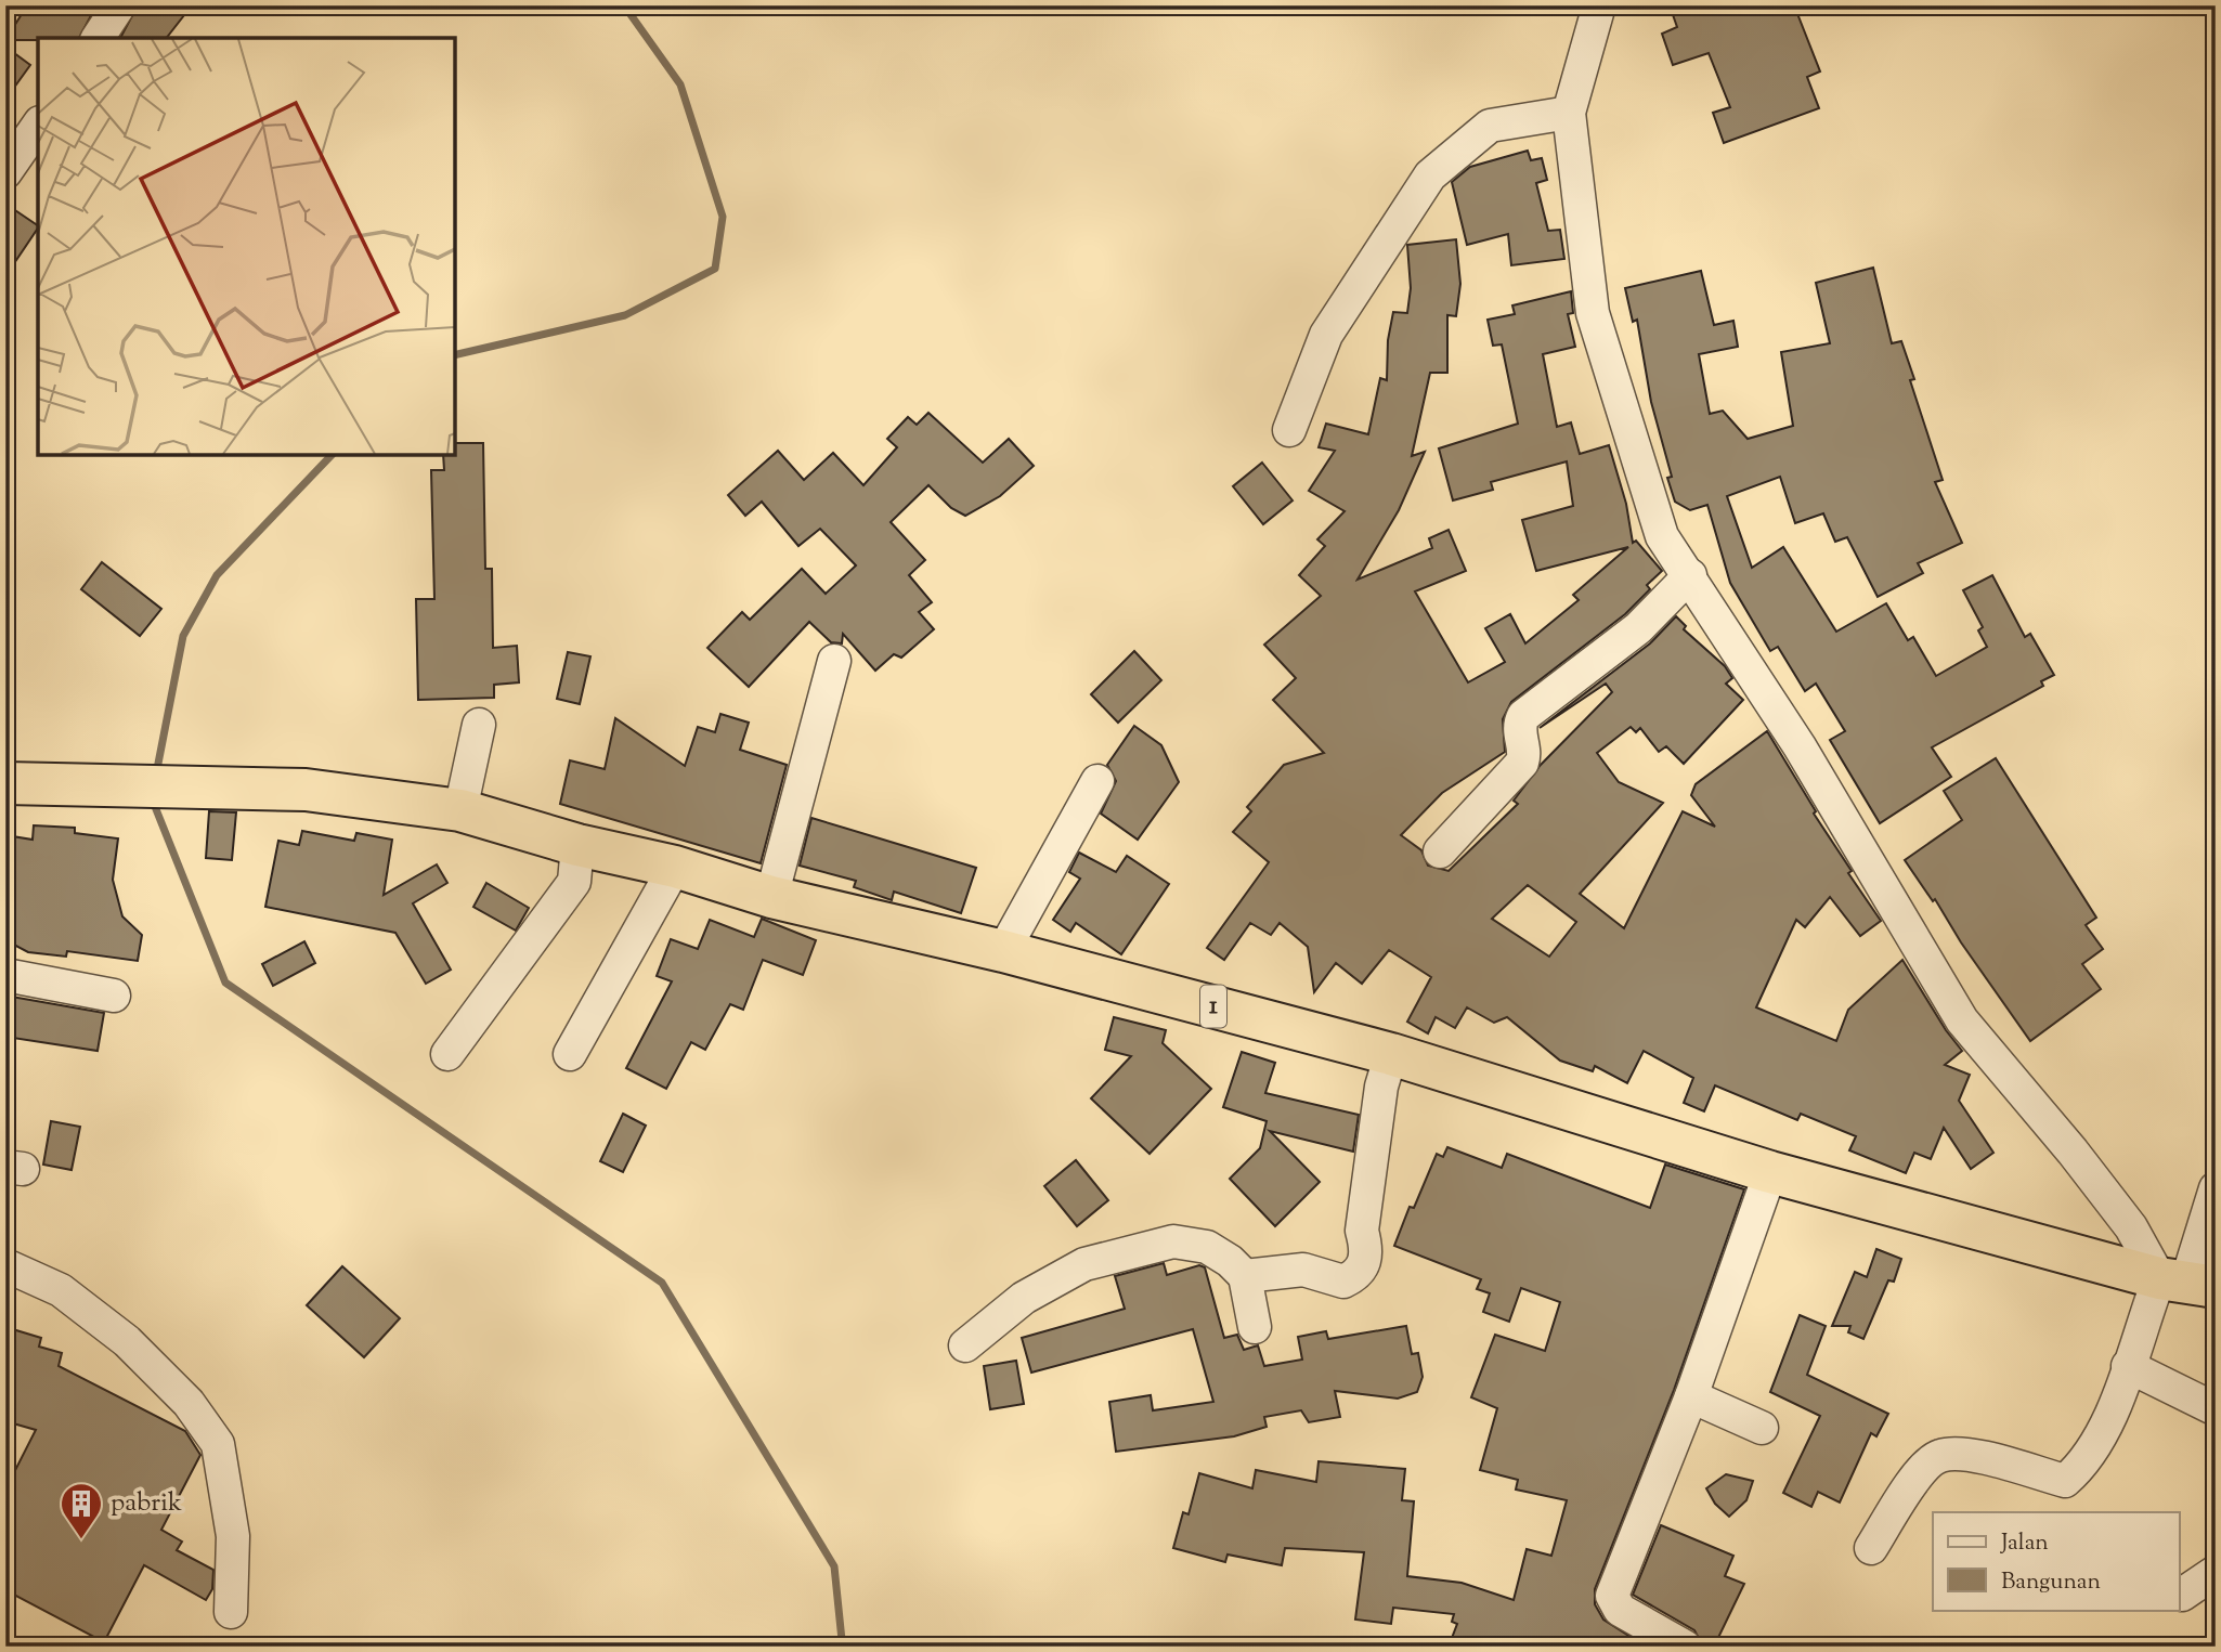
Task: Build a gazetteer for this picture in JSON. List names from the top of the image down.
{
  "streets": {
    "highway": ["1"]
  },
  "places": {
    "building": ["pabrik"]
  },
  "legend": ["Jalan", "Bangunan"]
}
